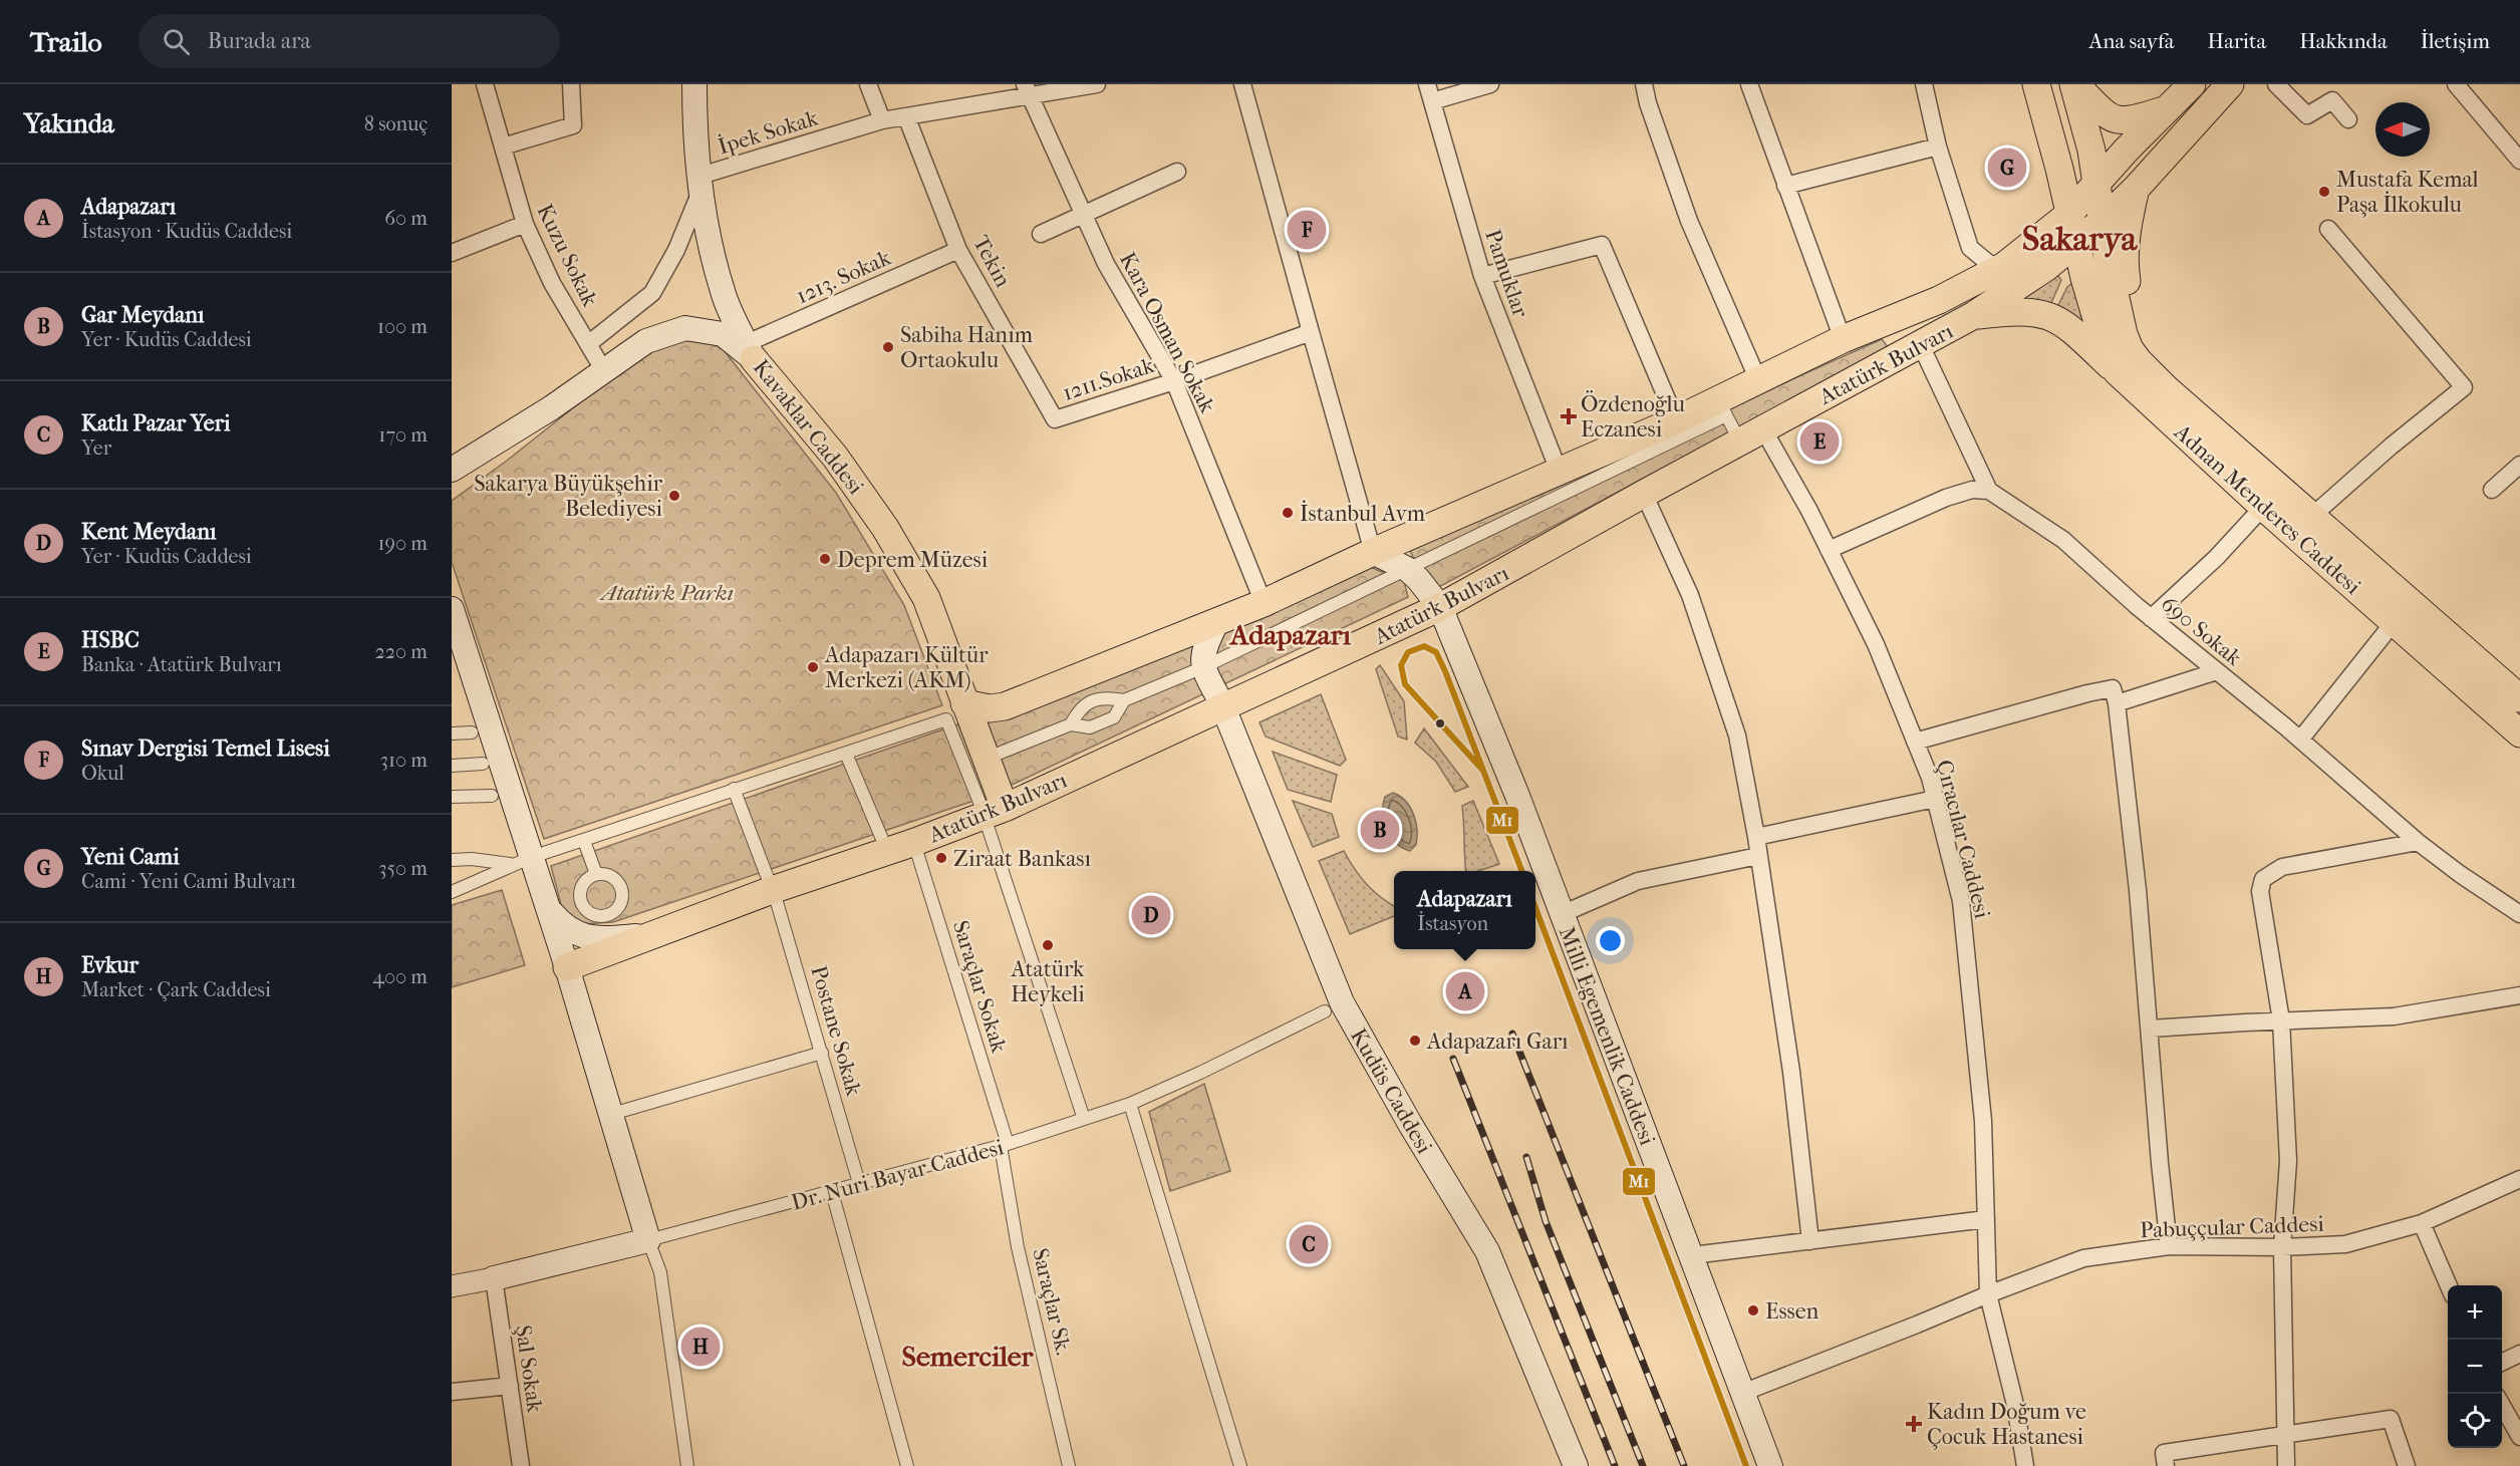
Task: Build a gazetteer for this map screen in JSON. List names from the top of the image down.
{
  "streets": {
    "main road": [
      "Atatürk Bulvarı",
      "Kavaklar Caddesi",
      "Adnan Menderes Caddesi",
      "Milli Egemenlik Caddesi",
      "Kudüs Caddesi",
      "Dr. Nuri Bayar Caddesi"
    ],
    "street": [
      "İpek Sokak",
      "Kuzu Sokak",
      "Tekin",
      "Pamuklar",
      "1213. Sokak",
      "Kara Osman Sokak",
      "1211.Sokak",
      "690 Sokak",
      "Çıracılar Caddesi",
      "Saraçlar Sokak",
      "Postane Sokak",
      "Pabuççular Caddesi",
      "Saraçlar Sk.",
      "Şal Sokak"
    ]
  },
  "crossings": [
    ["İpek Sokak", "Tekin"],
    ["İpek Sokak", "Kara Osman Sokak"],
    ["İpek Sokak", "Kavaklar Caddesi"],
    ["Tekin", "1213. Sokak"],
    ["Tekin", "1211.Sokak"],
    ["Pamuklar", "Atatürk Bulvarı"],
    ["1213. Sokak", "Kavaklar Caddesi"],
    ["Kara Osman Sokak", "Atatürk Bulvarı"],
    ["Kara Osman Sokak", "1211.Sokak"],
    ["Atatürk Bulvarı", "Kavaklar Caddesi"],
    ["Atatürk Bulvarı", "Adnan Menderes Caddesi"],
    ["Atatürk Bulvarı", "Çıracılar Caddesi"],
    ["Atatürk Bulvarı", "Saraçlar Sokak"],
    ["Atatürk Bulvarı", "Postane Sokak"],
    ["Atatürk Bulvarı", "Milli Egemenlik Caddesi"],
    ["Atatürk Bulvarı", "Kudüs Caddesi"],
    ["Çıracılar Caddesi", "Pabuççular Caddesi"],
    ["Saraçlar Sokak", "Dr. Nuri Bayar Caddesi"],
    ["Saraçlar Sokak", "Saraçlar Sk."],
    ["Postane Sokak", "Dr. Nuri Bayar Caddesi"],
    ["Milli Egemenlik Caddesi", "Pabuççular Caddesi"],
    ["Dr. Nuri Bayar Caddesi", "Saraçlar Sk."],
    ["Dr. Nuri Bayar Caddesi", "Şal Sokak"]
  ],
  "districts": ["Sakarya", "Adapazarı", "Semerciler"],
  "parks": ["Atatürk Parkı"],
  "places": {
    "other": [
      "Mustafa Kemal Paşa İlkokulu",
      "Sabiha Hanım Ortaokulu",
      "Sakarya Büyükşehir Belediyesi",
      "İstanbul Avm",
      "Deprem Müzesi",
      "Adapazarı Kültür Merkezi (AKM)",
      "Ziraat Bankası",
      "Atatürk Heykeli",
      "Adapazarı Garı",
      "Essen"
    ],
    "health": ["Özdenoğlu Eczanesi", "Kadın Doğum ve Çocuk Hastanesi"]
  },
  "lines": ["transit line M1"],
  "north": "left",
  "page": {
    "header": "Trailo",
    "search": "Burada ara",
    "nav": [
      "Ana sayfa",
      "Harita",
      "Hakkında",
      "İletişim"
    ],
    "heading": ["Yakında", "8 sonuç"],
    "pins": [
      "G",
      "F",
      "E",
      "B",
      "D",
      "A",
      "C",
      "H"
    ],
    "list": [
      {
        "mark": "A",
        "name": "Adapazarı",
        "note": "İstasyon · Kudüs Caddesi",
        "value": "60 m"
      },
      {
        "mark": "B",
        "name": "Gar Meydanı",
        "note": "Yer · Kudüs Caddesi",
        "value": "100 m"
      },
      {
        "mark": "C",
        "name": "Katlı Pazar Yeri",
        "note": "Yer",
        "value": "170 m"
      },
      {
        "mark": "D",
        "name": "Kent Meydanı",
        "note": "Yer · Kudüs Caddesi",
        "value": "190 m"
      },
      {
        "mark": "E",
        "name": "HSBC",
        "note": "Banka · Atatürk Bulvarı",
        "value": "220 m"
      },
      {
        "mark": "F",
        "name": "Sınav Dergisi Temel Lisesi",
        "note": "Okul",
        "value": "310 m"
      },
      {
        "mark": "G",
        "name": "Yeni Cami",
        "note": "Cami · Yeni Cami Bulvarı",
        "value": "350 m"
      },
      {
        "mark": "H",
        "name": "Evkur",
        "note": "Market · Çark Caddesi",
        "value": "400 m"
      }
    ],
    "popup": ["Adapazarı", "İstasyon"],
    "map_buttons": ["+", "−"]
  }
}
